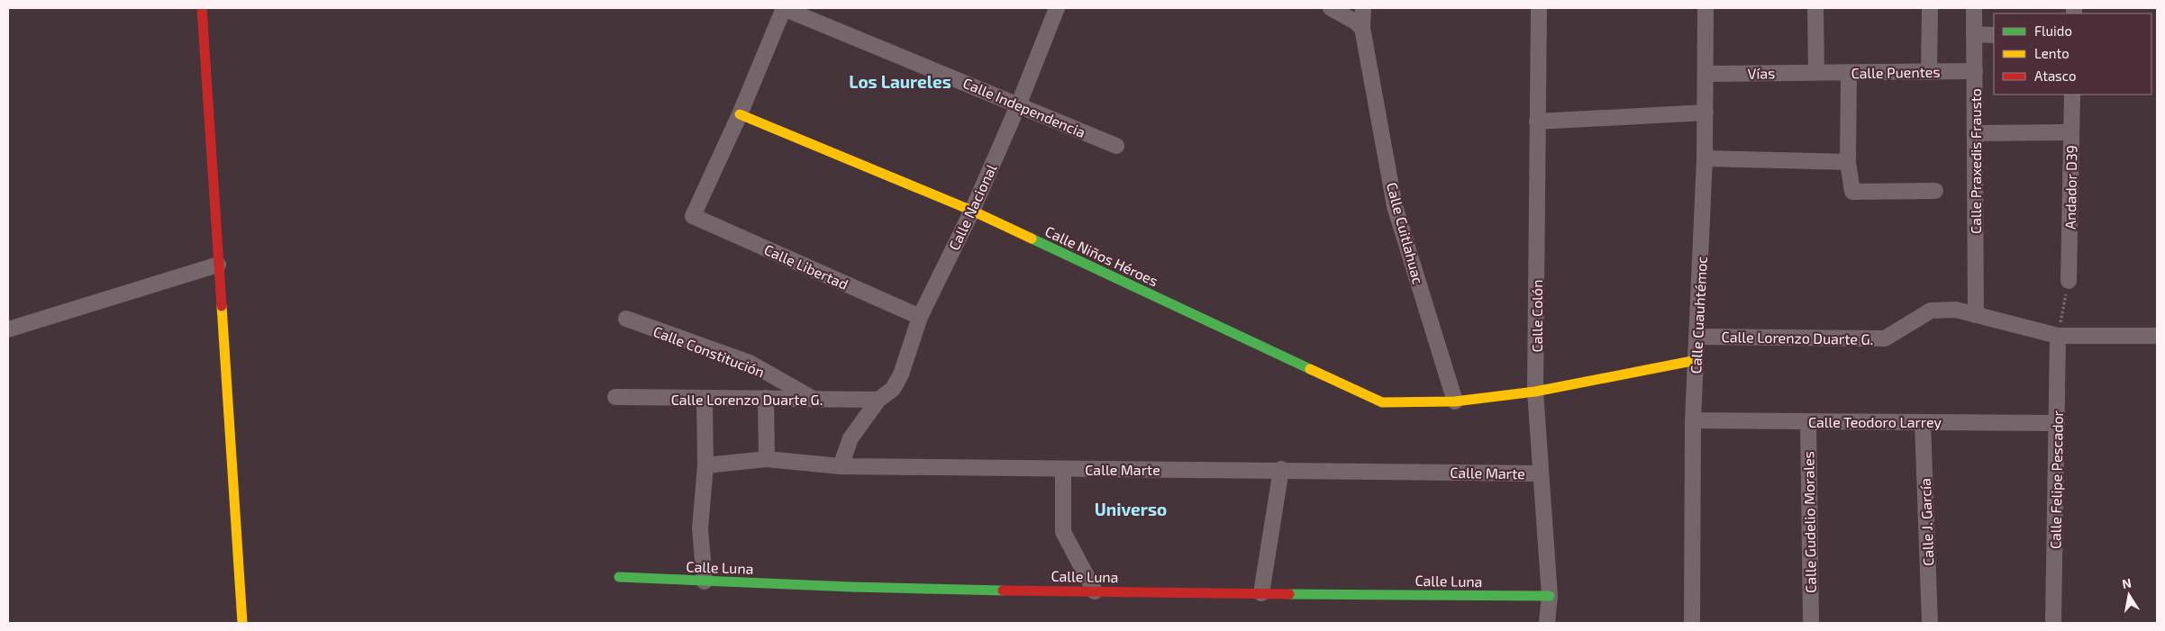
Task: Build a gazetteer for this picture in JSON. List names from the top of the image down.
{
  "streets": {
    "street": [
      "Calle Puentes",
      "Vías",
      "Calle Independencia",
      "Calle Praxedis Frausto",
      "Andador D39",
      "Calle Nacional",
      "Calle Cuitlahuac",
      "Calle Niños Héroes",
      "Calle Libertad",
      "Calle Cuauhtémoc",
      "Calle Colón",
      "Calle Lorenzo Duarte G.",
      "Calle Constitución",
      "Calle Teodoro Larrey",
      "Calle Marte",
      "Calle Felipe Pescador",
      "Calle Gudelio Morales",
      "Calle J. García",
      "Calle Luna"
    ]
  },
  "crossings": [
    ["Calle Puentes", "Vías"],
    ["Calle Puentes", "Calle Praxedis Frausto"],
    ["Vías", "Calle Cuauhtémoc"],
    ["Calle Independencia", "Calle Nacional"],
    ["Calle Praxedis Frausto", "Calle Lorenzo Duarte G."],
    ["Calle Nacional", "Calle Niños Héroes"],
    ["Calle Nacional", "Calle Libertad"],
    ["Calle Nacional", "Calle Lorenzo Duarte G."],
    ["Calle Nacional", "Calle Marte"],
    ["Calle Cuitlahuac", "Calle Niños Héroes"],
    ["Calle Niños Héroes", "Calle Libertad"],
    ["Calle Cuauhtémoc", "Calle Lorenzo Duarte G."],
    ["Calle Cuauhtémoc", "Calle Teodoro Larrey"],
    ["Calle Colón", "Calle Marte"],
    ["Calle Colón", "Calle Luna"],
    ["Calle Lorenzo Duarte G.", "Calle Constitución"],
    ["Calle Lorenzo Duarte G.", "Calle Felipe Pescador"],
    ["Calle Teodoro Larrey", "Calle Felipe Pescador"],
    ["Calle Teodoro Larrey", "Calle Gudelio Morales"],
    ["Calle Teodoro Larrey", "Calle J. García"]
  ],
  "districts": ["Los Laureles", "Universo"],
  "legend": ["Fluido", "Lento", "Atasco"],
  "north": "top"
}
